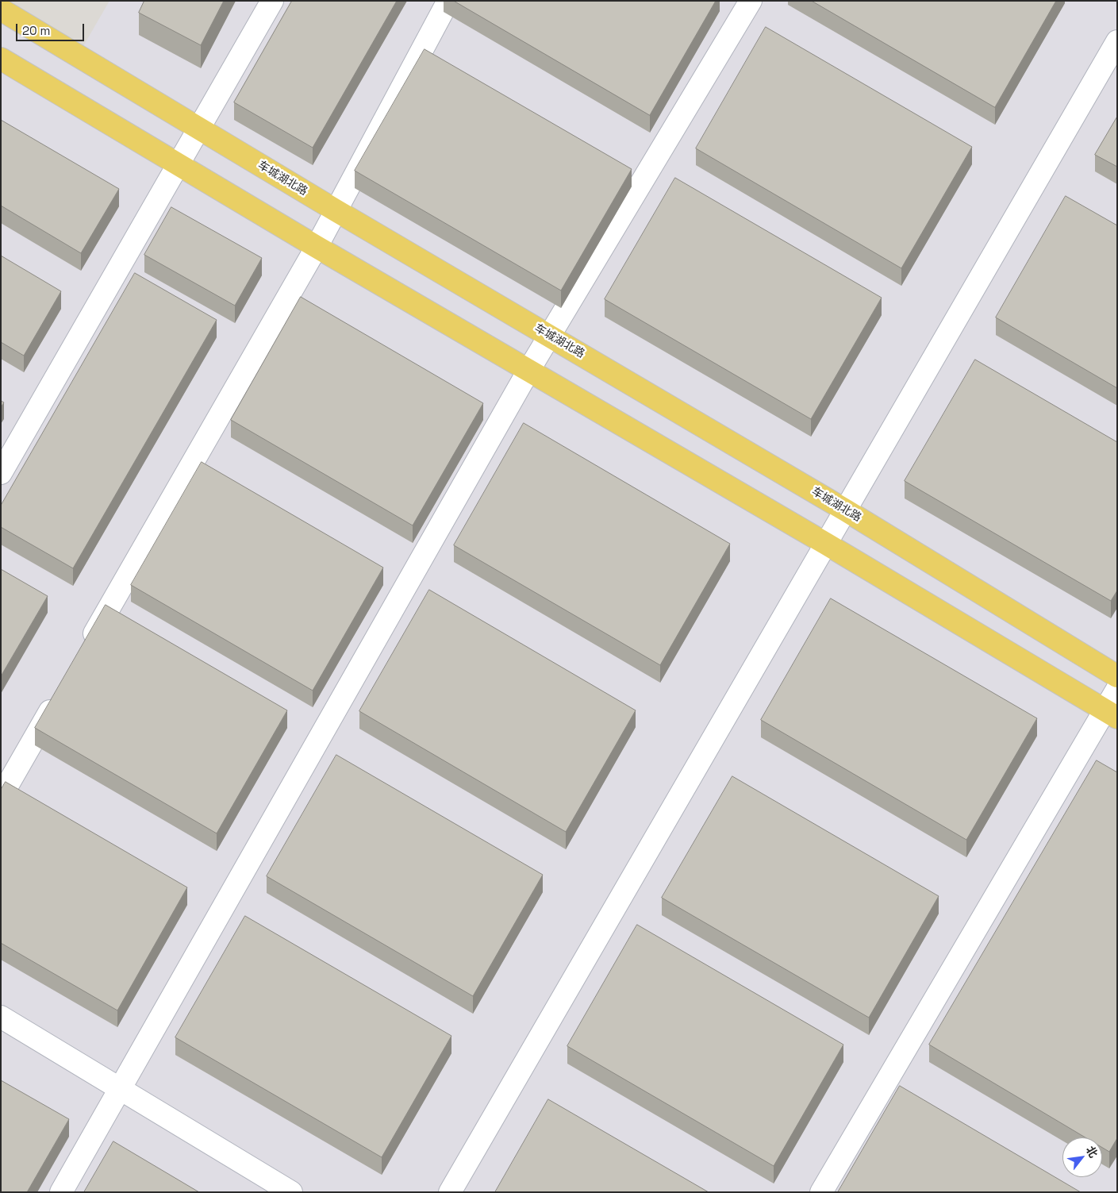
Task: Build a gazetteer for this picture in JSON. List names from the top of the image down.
{
  "streets": {
    "main road": ["车城湖北路"]
  },
  "scale_bar": "20 m",
  "north": "top right"
}
